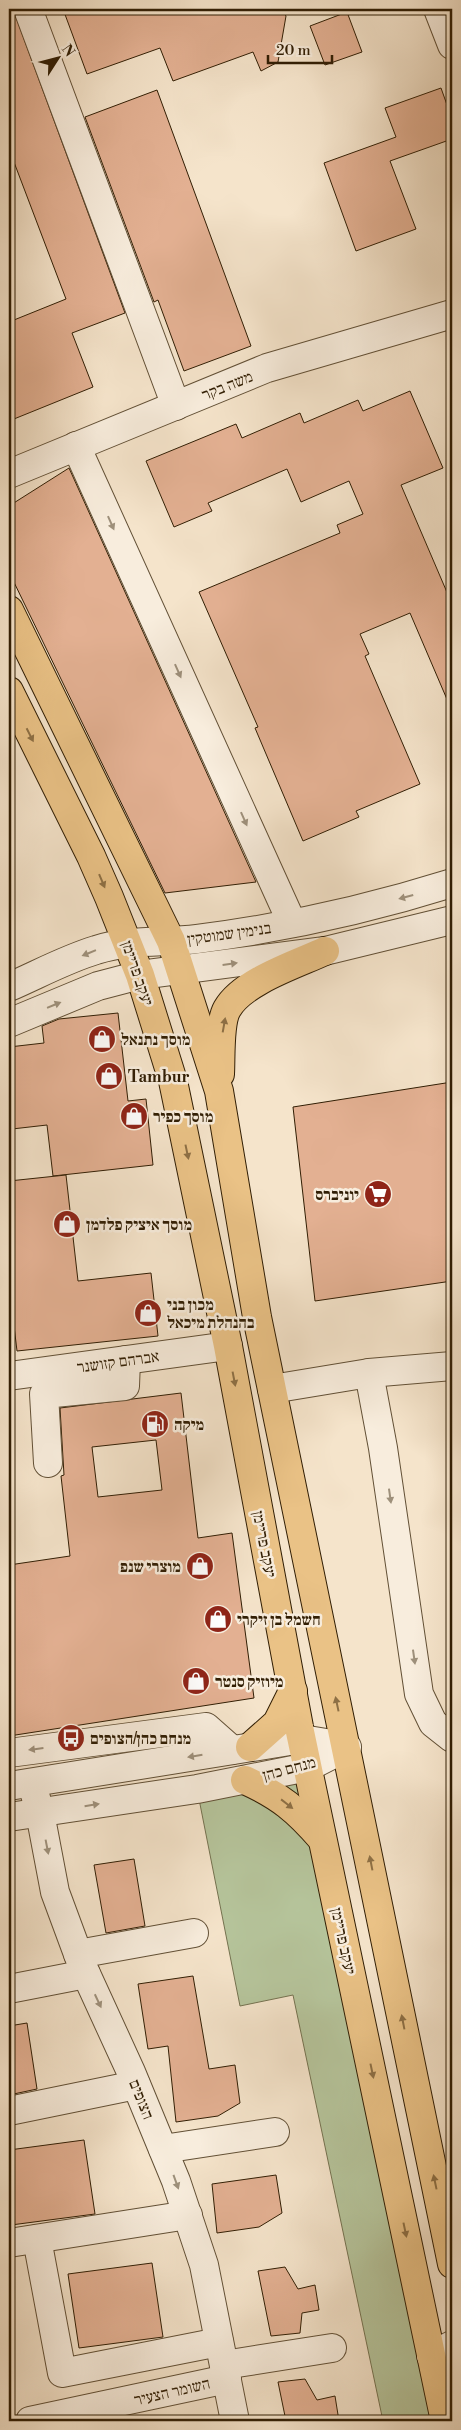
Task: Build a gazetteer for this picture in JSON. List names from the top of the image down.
{
  "streets": {
    "main road": ["יעקב פריימן"],
    "street": [
      "משה בקר",
      "בנימין שמוטקין",
      "אברהם קזושנר",
      "מנחם כהן",
      "הצופים",
      "השומר הצעיר"
    ]
  },
  "crossings": [
    ["בנימין שמוטקין", "יעקב פריימן"],
    ["יעקב פריימן", "אברהם קזושנר"],
    ["יעקב פריימן", "מנחם כהן"],
    ["מנחם כהן", "הצופים"],
    ["הצופים", "השומר הצעיר"]
  ],
  "one_way": ["הצופים"],
  "places": {
    "shop": [
      "מוסך נתנאל",
      "Tambur",
      "מוסך כפיר",
      "מוסך איציק פלדמן",
      "מכון בני בהנהלת מיכאל",
      "מוצרי שנפ",
      "חשמל בן זיקרי",
      "מיוזיק סנטר"
    ],
    "supermarket": ["יוניברס"],
    "fuel station": ["מיקה"],
    "bus stop": ["מנחם כהן/הצופים"]
  },
  "scale_bar": "20 m",
  "north": "top right"
}
